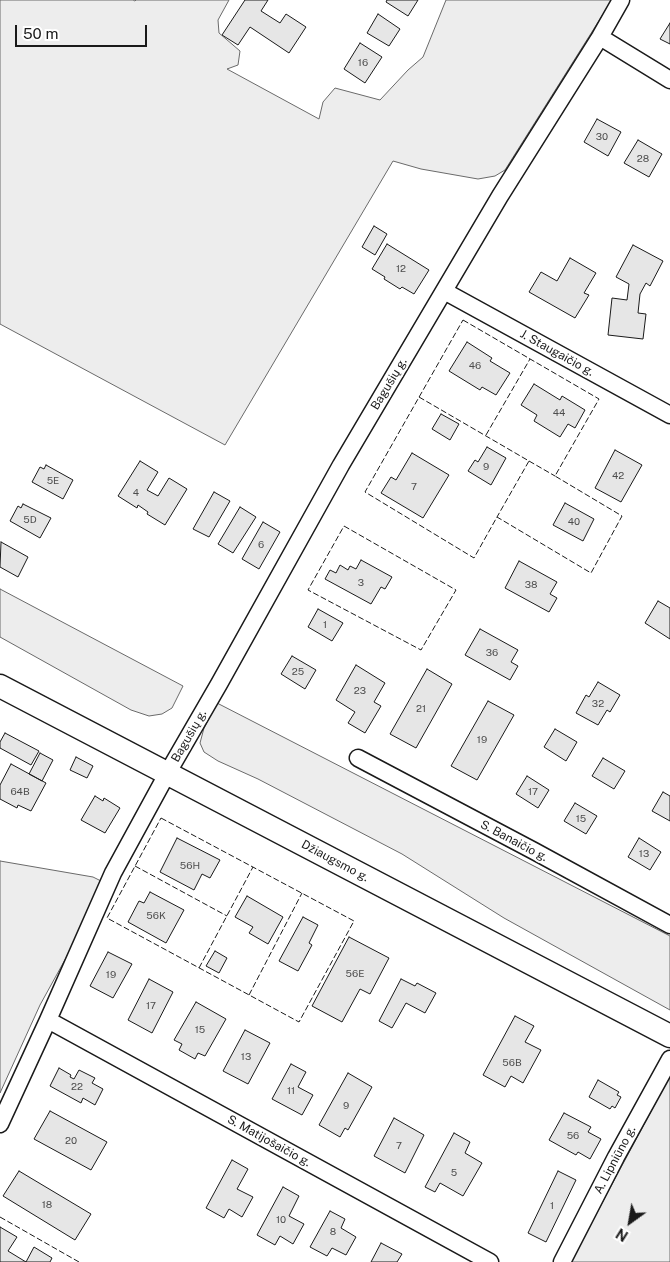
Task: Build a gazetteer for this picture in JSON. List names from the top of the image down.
{
  "streets": {
    "street": [
      "J. Staugaičio g.",
      "Bagušių g.",
      "S. Banaičio g.",
      "Džiaugsmo g.",
      "S. Matijošaičio g.",
      "A. Lipniūno g."
    ]
  },
  "crossings": [
    ["J. Staugaičio g.", "Bagušių g."],
    ["Bagušių g.", "Džiaugsmo g."],
    ["Bagušių g.", "S. Matijošaičio g."]
  ],
  "house_numbers": [
    "16",
    "30",
    "28",
    "12",
    "46",
    "44",
    "9",
    "42",
    "5E",
    "7",
    "4",
    "5D",
    "40",
    "6",
    "3",
    "38",
    "1",
    "36",
    "25",
    "23",
    "32",
    "21",
    "19",
    "64B",
    "17",
    "15",
    "13",
    "56H",
    "56K",
    "56E",
    "19",
    "17",
    "15",
    "13",
    "56B",
    "22",
    "11",
    "9",
    "56",
    "20",
    "7",
    "5",
    "18",
    "1",
    "10",
    "8"
  ],
  "scale_bar": "50 m",
  "north": "bottom left"
}
